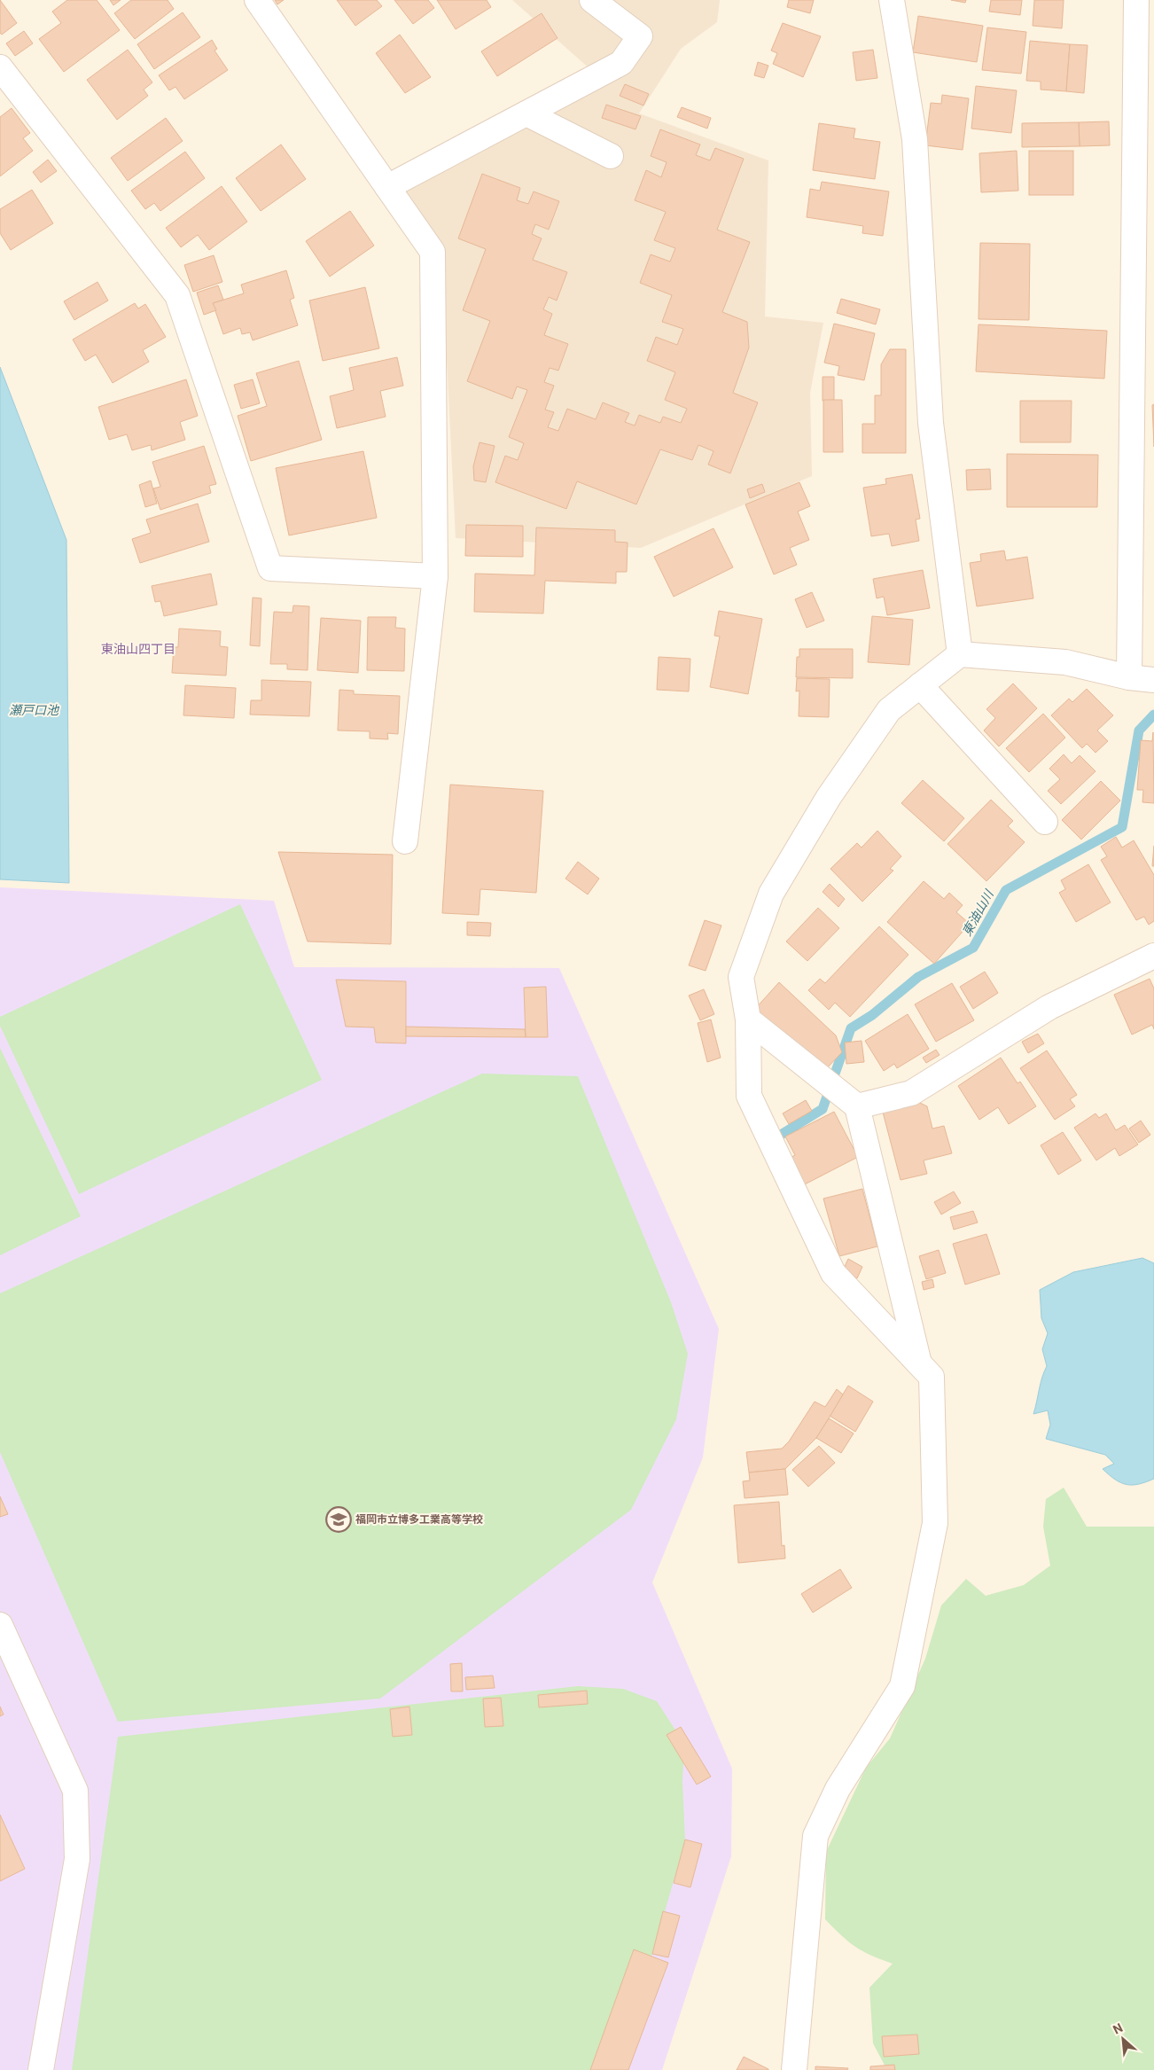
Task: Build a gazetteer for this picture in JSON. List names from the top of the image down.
{
  "districts": ["東油山四丁目"],
  "water": ["瀬戸口池", "東油山川"],
  "places": {
    "school or university": ["福岡市立博多工業高等学校"]
  },
  "north": "top left"
}
